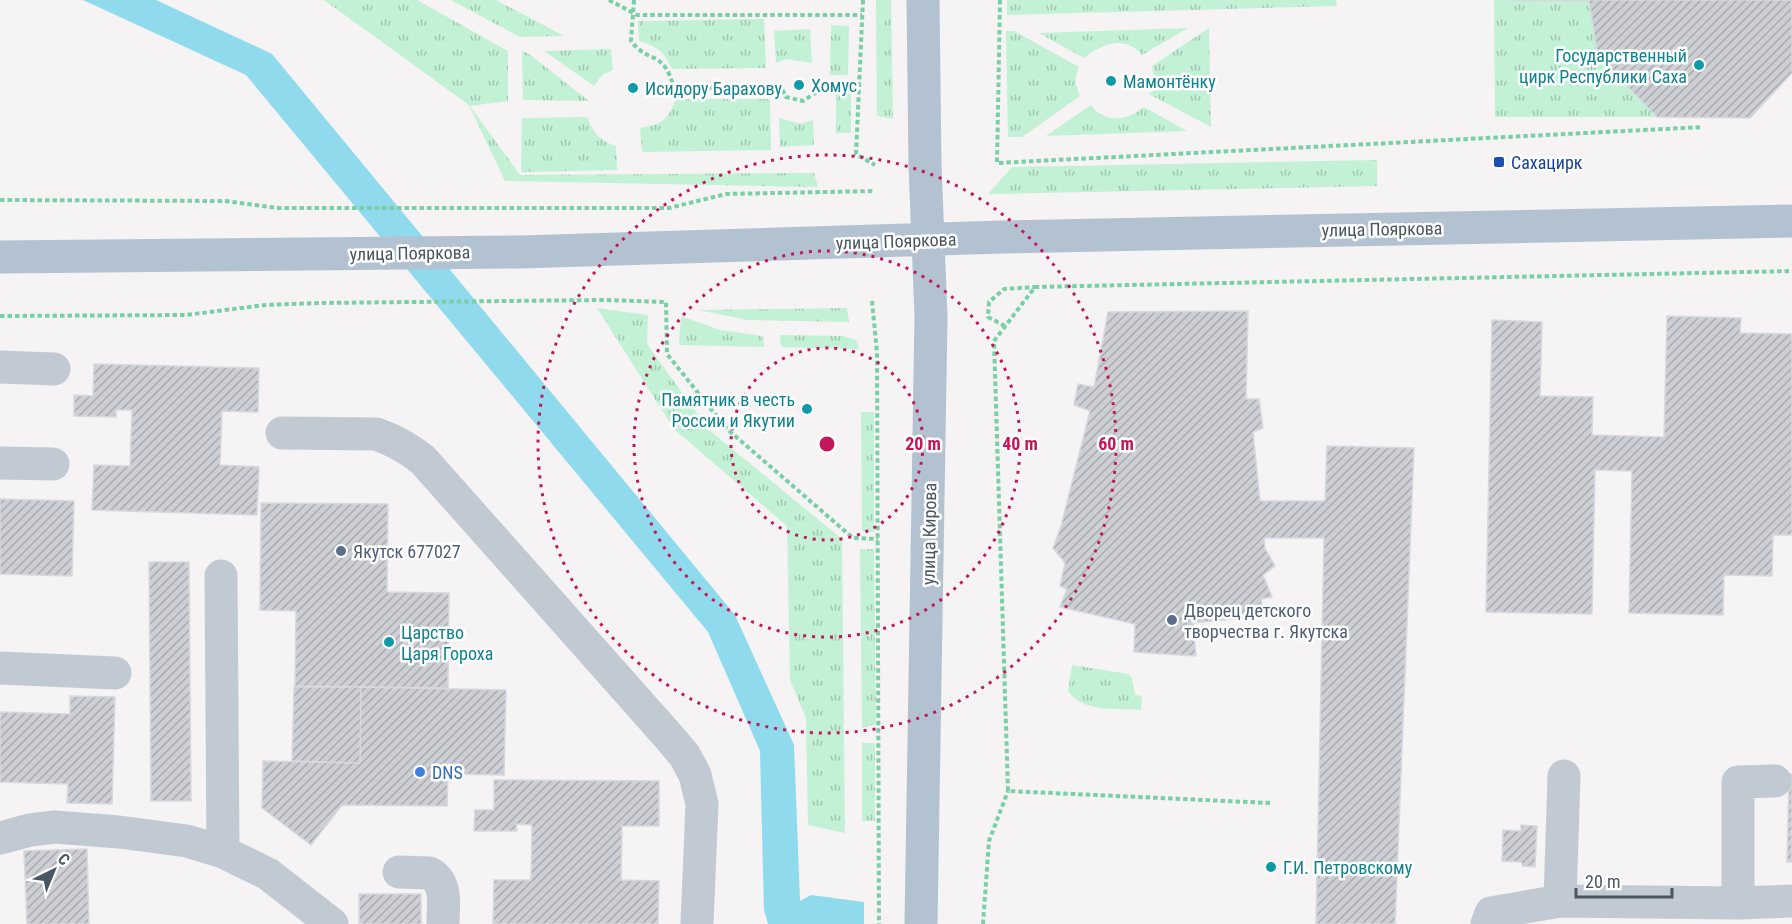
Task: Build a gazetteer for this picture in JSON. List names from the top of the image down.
{
  "streets": {
    "main road": ["улица Пояркова", "улица Кирова"]
  },
  "crossings": [
    ["улица Пояркова", "улица Кирова"]
  ],
  "places": {
    "other": [
      "Государственный цирк Республики Саха",
      "Мамонтёнку",
      "Хомус",
      "Исидору Барахову",
      "Памятник в честь России и Якутии",
      "Якутск 677027",
      "Дворец детского творчества г. Якутска",
      "Царство Царя Гороха",
      "DNS",
      "Г.И. Петровскому"
    ],
    "transit": ["Сахацирк"]
  },
  "scale_bar": "20 m",
  "north": "top right",
  "rings": ["20 m", "40 m", "60 m"]
}
